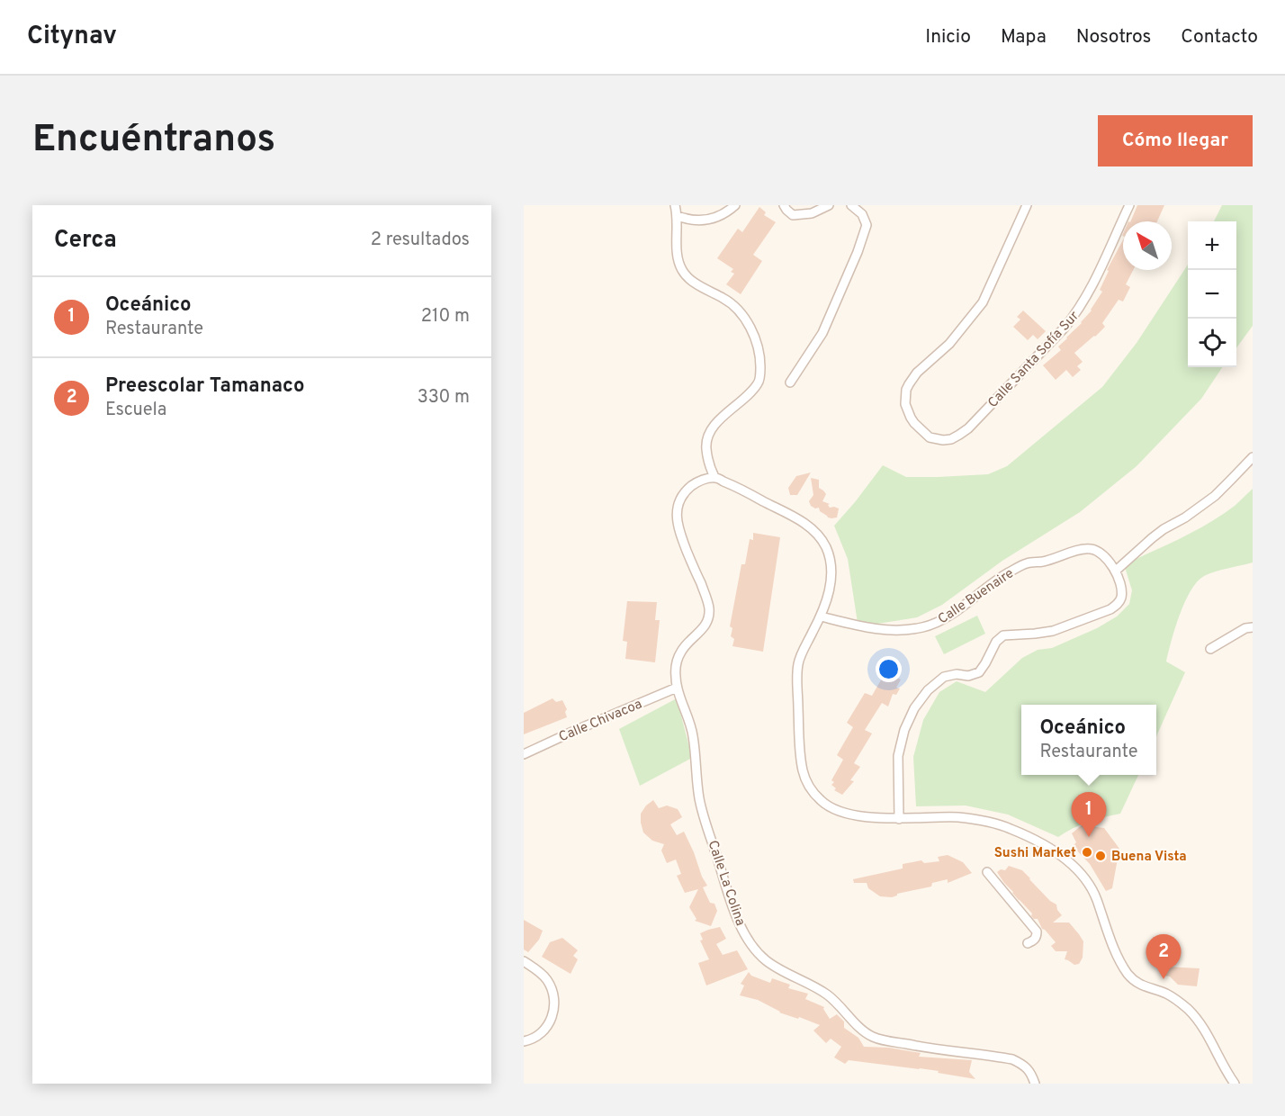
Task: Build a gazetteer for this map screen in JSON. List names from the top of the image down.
{
  "streets": {
    "street": [
      "Calle Santa Sofía Sur",
      "Calle Buenaire",
      "Calle Chivacoa",
      "Calle La Colina"
    ]
  },
  "crossings": [
    ["Calle Chivacoa", "Calle La Colina"]
  ],
  "places": ["Sushi Market", "Buena Vista"],
  "north": "top left",
  "page": {
    "header": "Citynav",
    "nav": [
      "Inicio",
      "Mapa",
      "Nosotros",
      "Contacto"
    ],
    "buttons": "Cómo llegar",
    "title": "Encuéntranos",
    "heading": ["Cerca", "2 resultados"],
    "map_buttons": ["+", "−"],
    "list": [
      {
        "mark": "1",
        "name": "Oceánico",
        "note": "Restaurante",
        "value": "210 m"
      },
      {
        "mark": "2",
        "name": "Preescolar Tamanaco",
        "note": "Escuela",
        "value": "330 m"
      }
    ],
    "popup": ["Oceánico", "Restaurante"],
    "pins": ["1", "2"]
  }
}
